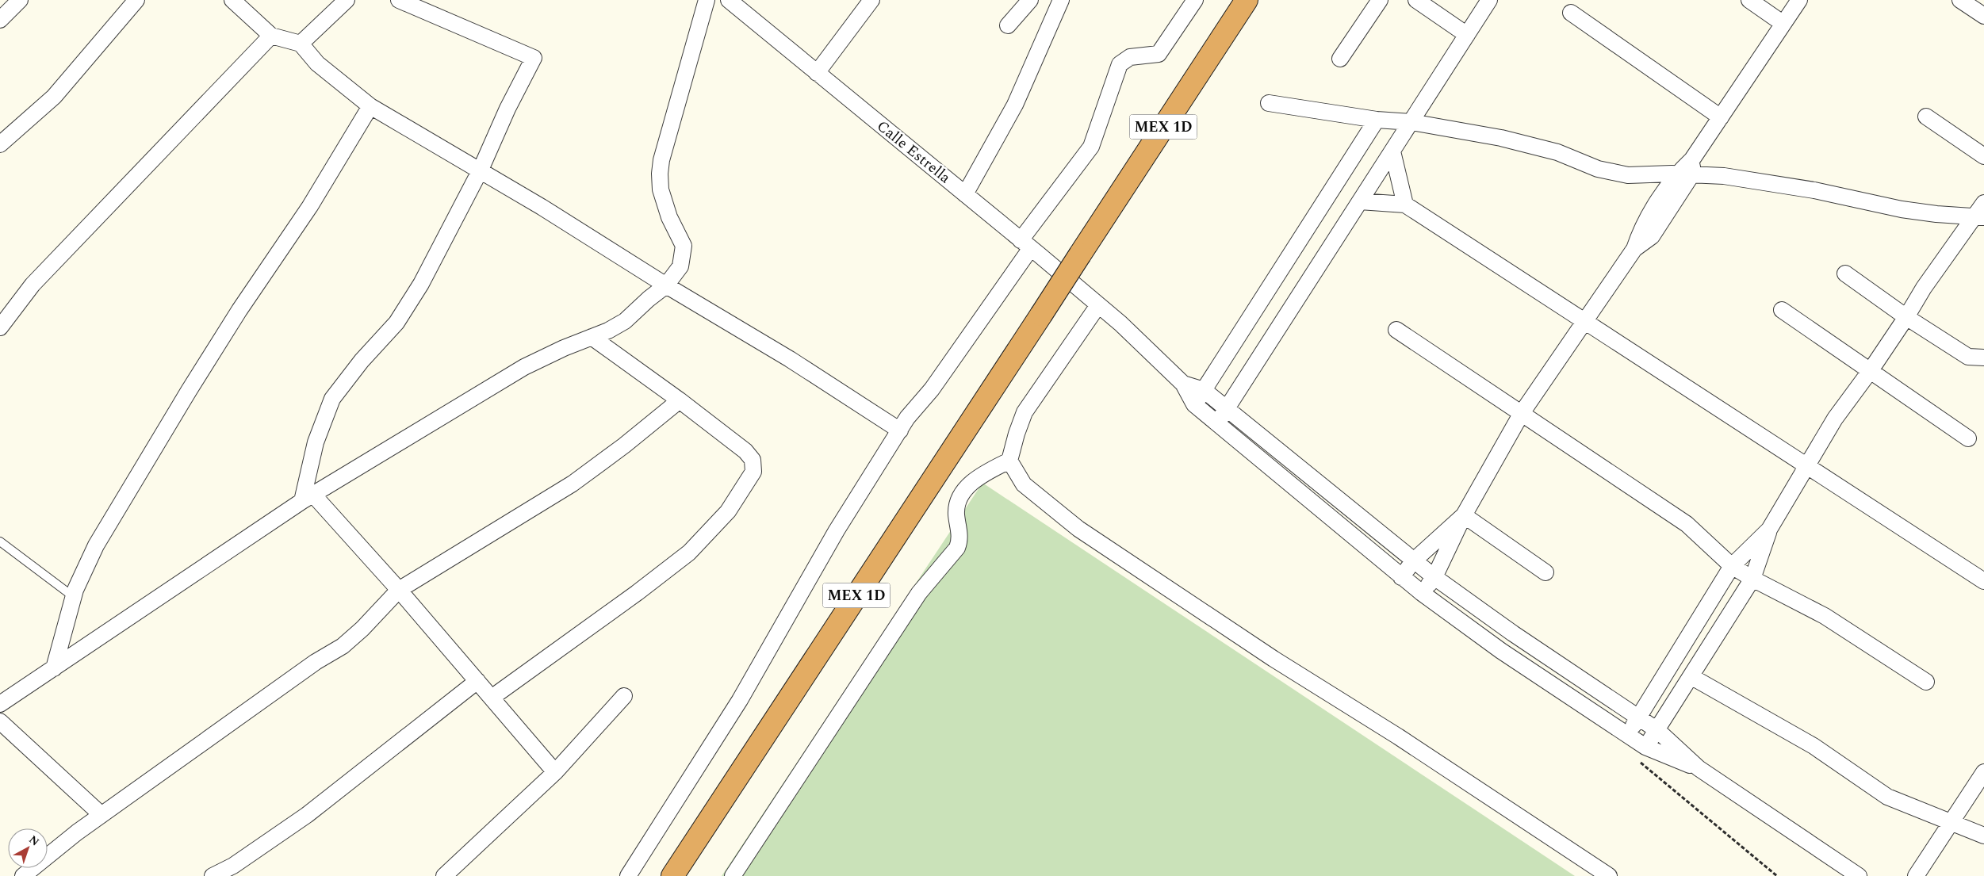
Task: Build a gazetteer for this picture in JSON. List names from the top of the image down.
{
  "streets": {
    "highway": ["MEX 1D"],
    "street": ["Calle Estrella"]
  },
  "north": "top right"
}
